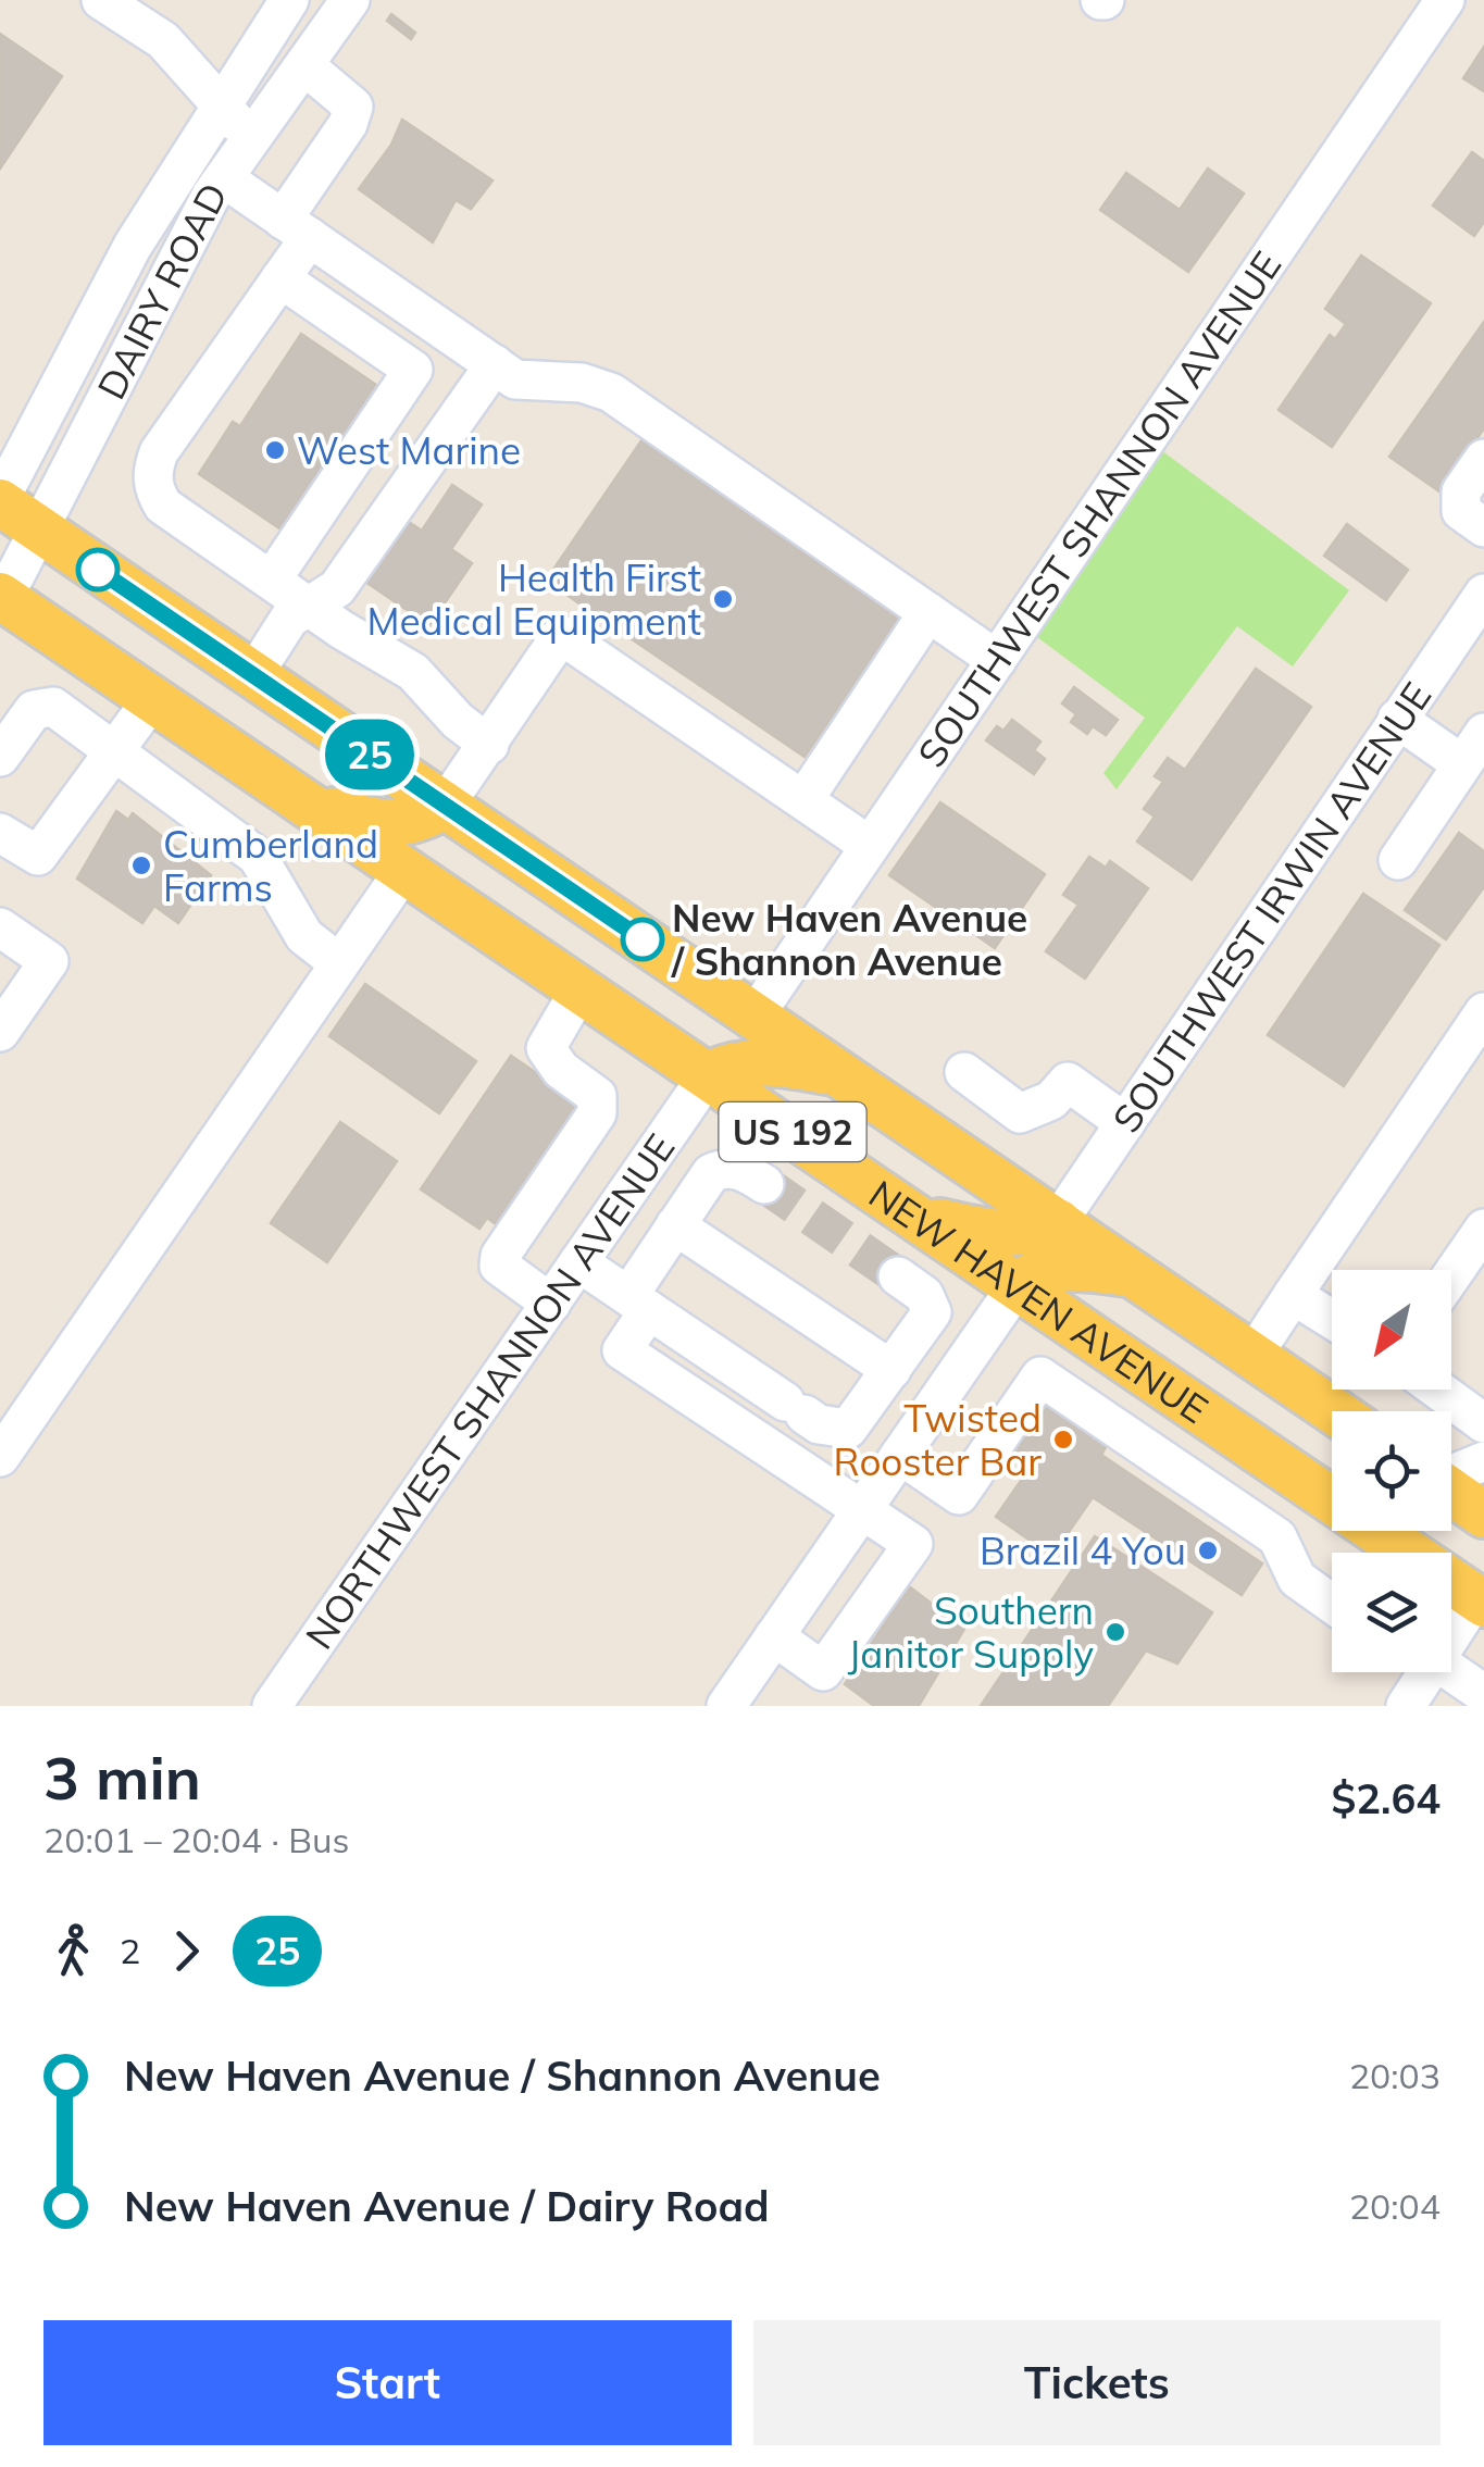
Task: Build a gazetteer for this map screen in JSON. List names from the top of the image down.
{
  "streets": {
    "main road": ["US 192", "NEW HAVEN AVENUE"],
    "street": [
      "DAIRY ROAD",
      "SOUTHWEST SHANNON AVENUE",
      "SOUTHWEST IRWIN AVENUE",
      "NORTHWEST SHANNON AVENUE"
    ]
  },
  "crossings": [
    ["DAIRY ROAD", "NEW HAVEN AVENUE"],
    ["SOUTHWEST SHANNON AVENUE", "NEW HAVEN AVENUE"],
    ["SOUTHWEST IRWIN AVENUE", "NEW HAVEN AVENUE"],
    ["NEW HAVEN AVENUE", "NORTHWEST SHANNON AVENUE"]
  ],
  "places": [
    "West Marine",
    "Health First Medical Equipment",
    "Cumberland Farms",
    "New Haven Avenue / Shannon Avenue",
    "Twisted Rooster Bar",
    "Brazil 4 You",
    "Southern Janitor Supply"
  ],
  "lines": ["bus line 25"],
  "north": "bottom left",
  "page": {
    "on_map": "25",
    "heading": ["3 min", "20:01 – 20:04 · Bus", "$2.64"],
    "legs": ["2", "25"],
    "list": [
      {
        "name": "New Haven Avenue / Shannon Avenue",
        "value": "20:03"
      },
      {
        "name": "New Haven Avenue / Dairy Road",
        "value": "20:04"
      }
    ],
    "buttons": ["Start", "Tickets"]
  }
}
